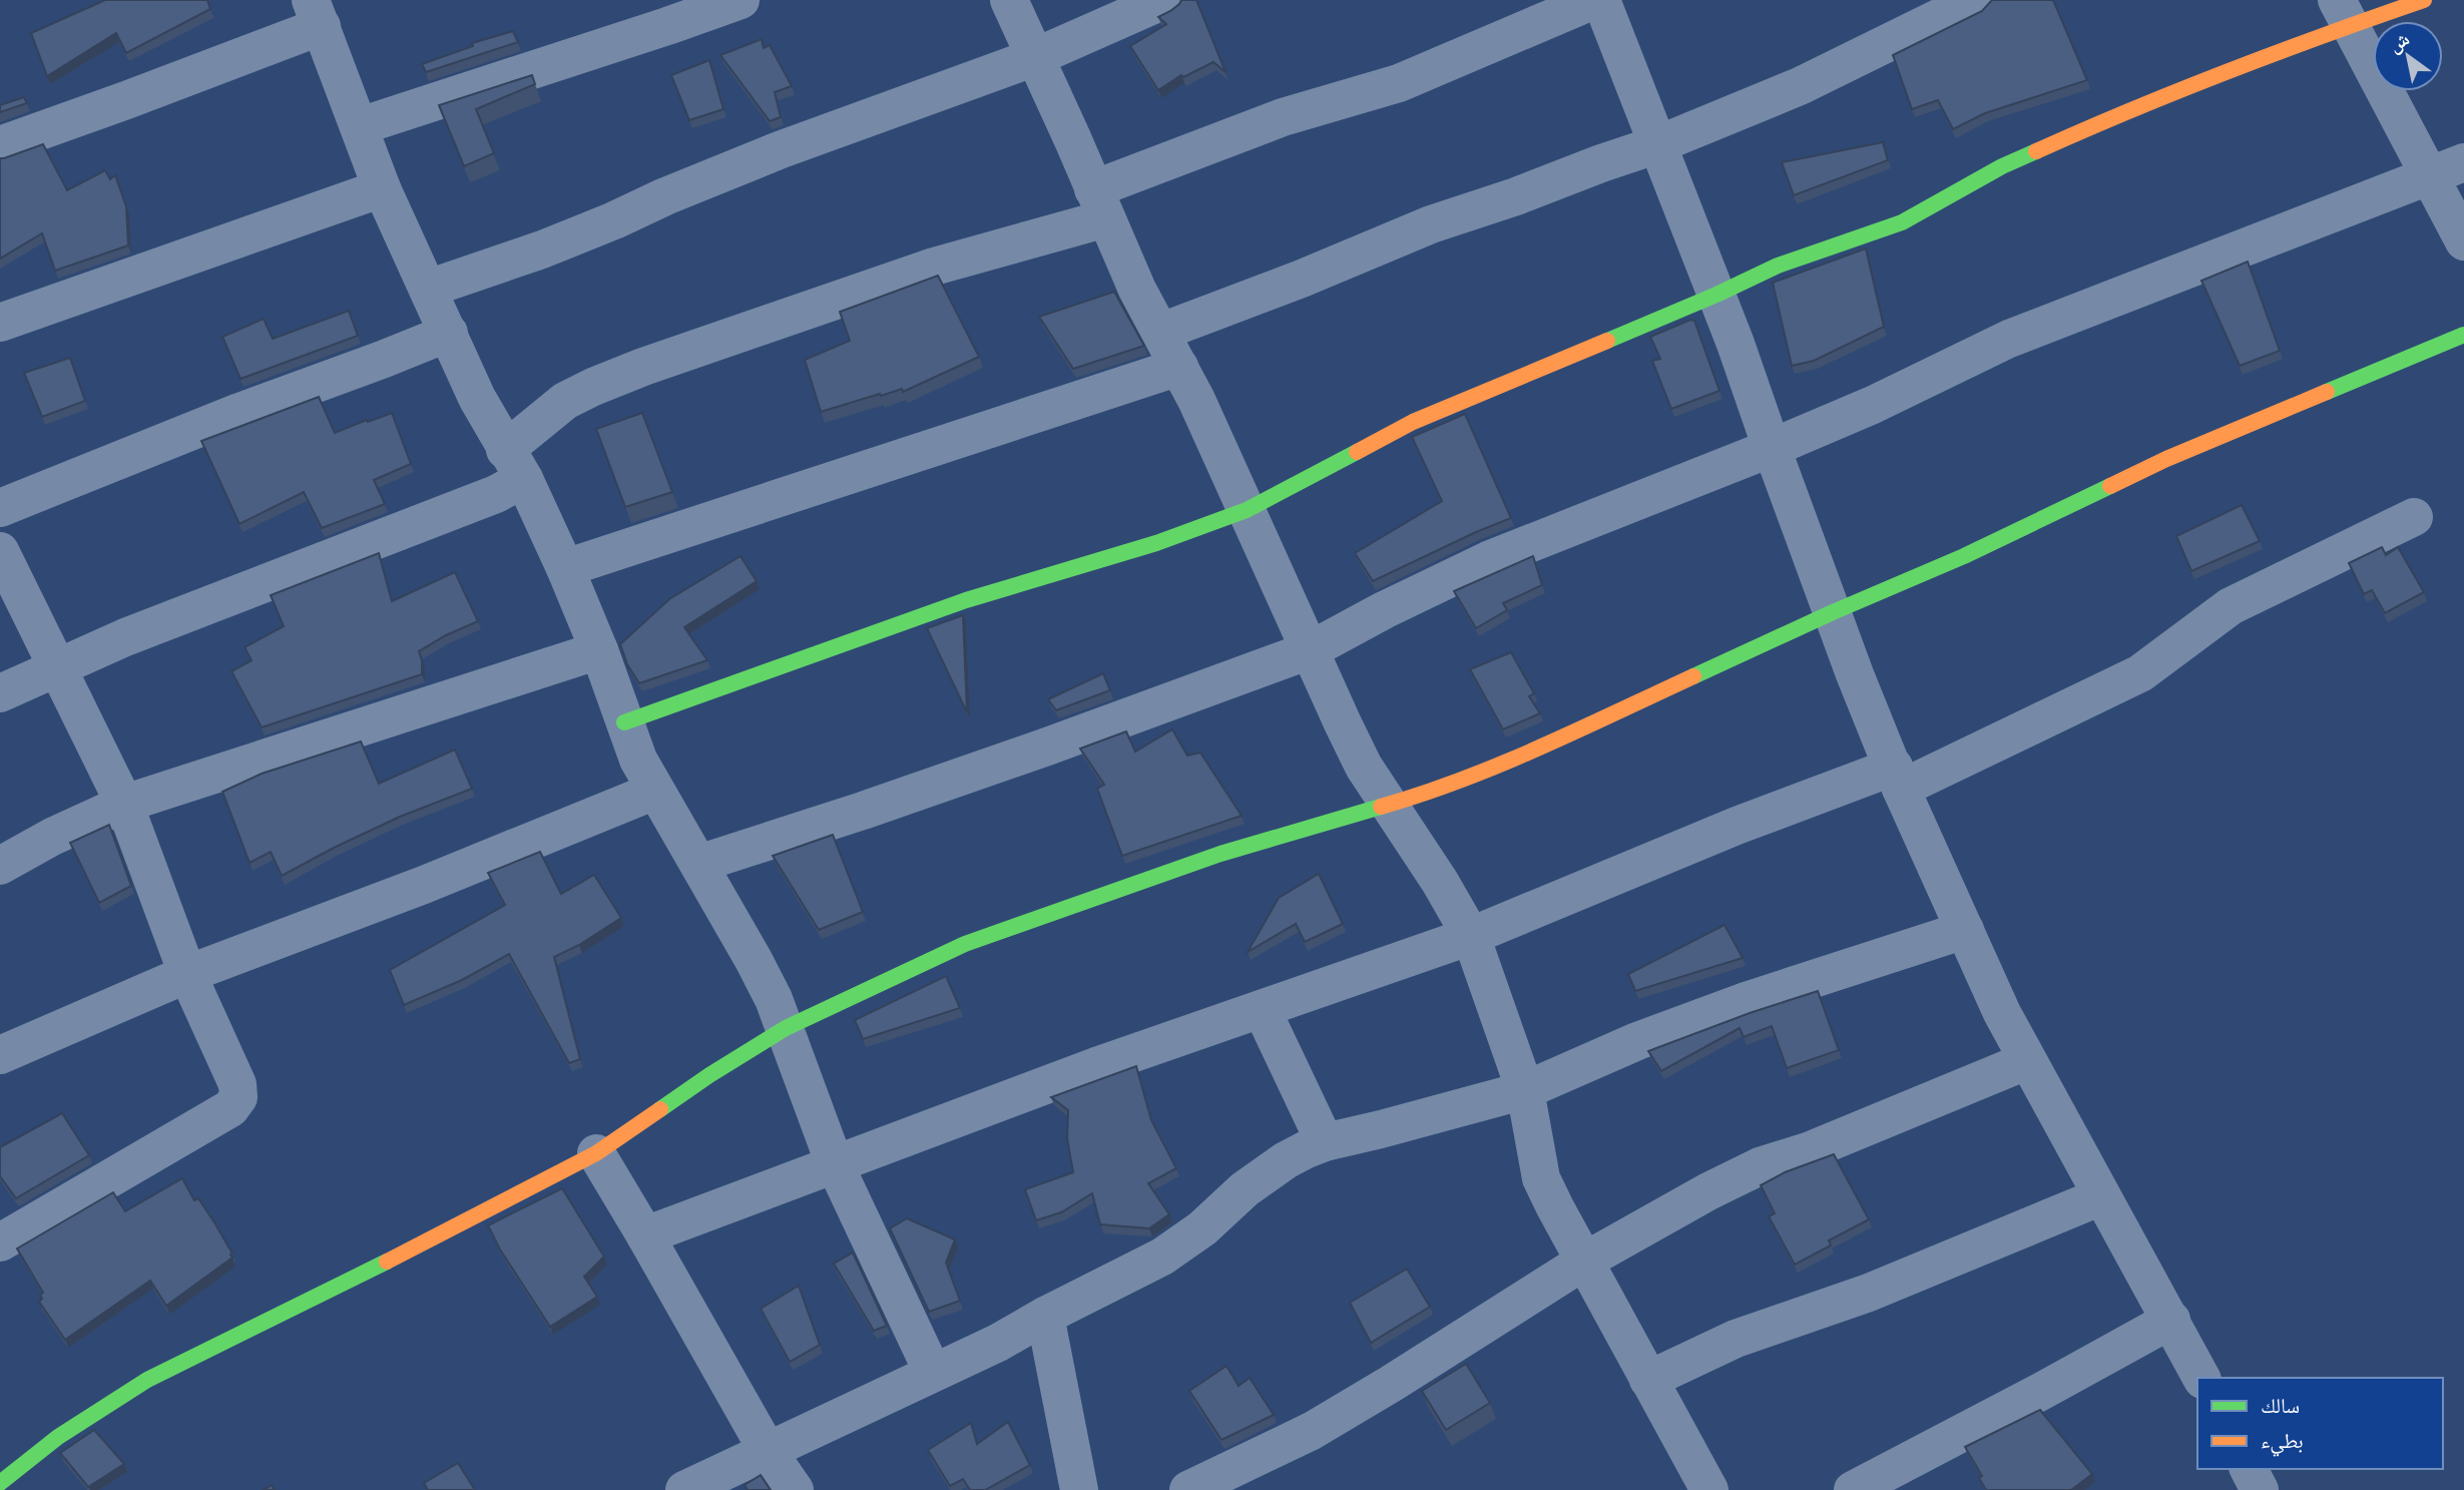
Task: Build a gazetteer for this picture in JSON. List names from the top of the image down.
{
  "legend": ["سالك", "بطيء"],
  "north": "top left"
}
